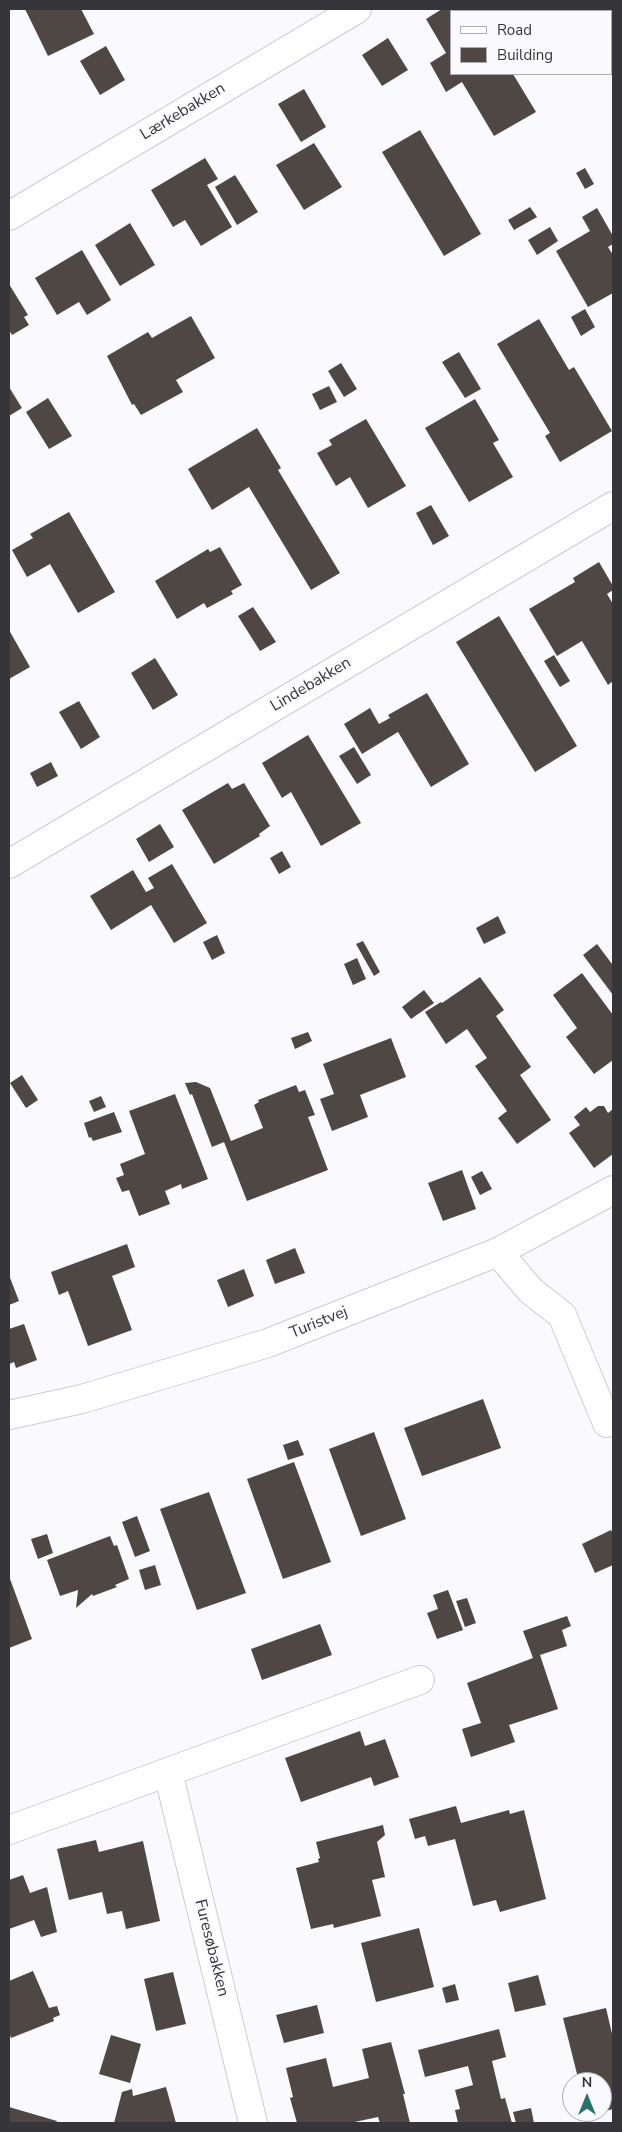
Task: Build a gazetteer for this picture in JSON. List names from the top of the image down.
{
  "streets": {
    "street": [
      "Lærkebakken",
      "Lindebakken",
      "Turistvej",
      "Furesøbakken"
    ]
  },
  "legend": ["Road", "Building"],
  "north": "top"
}
